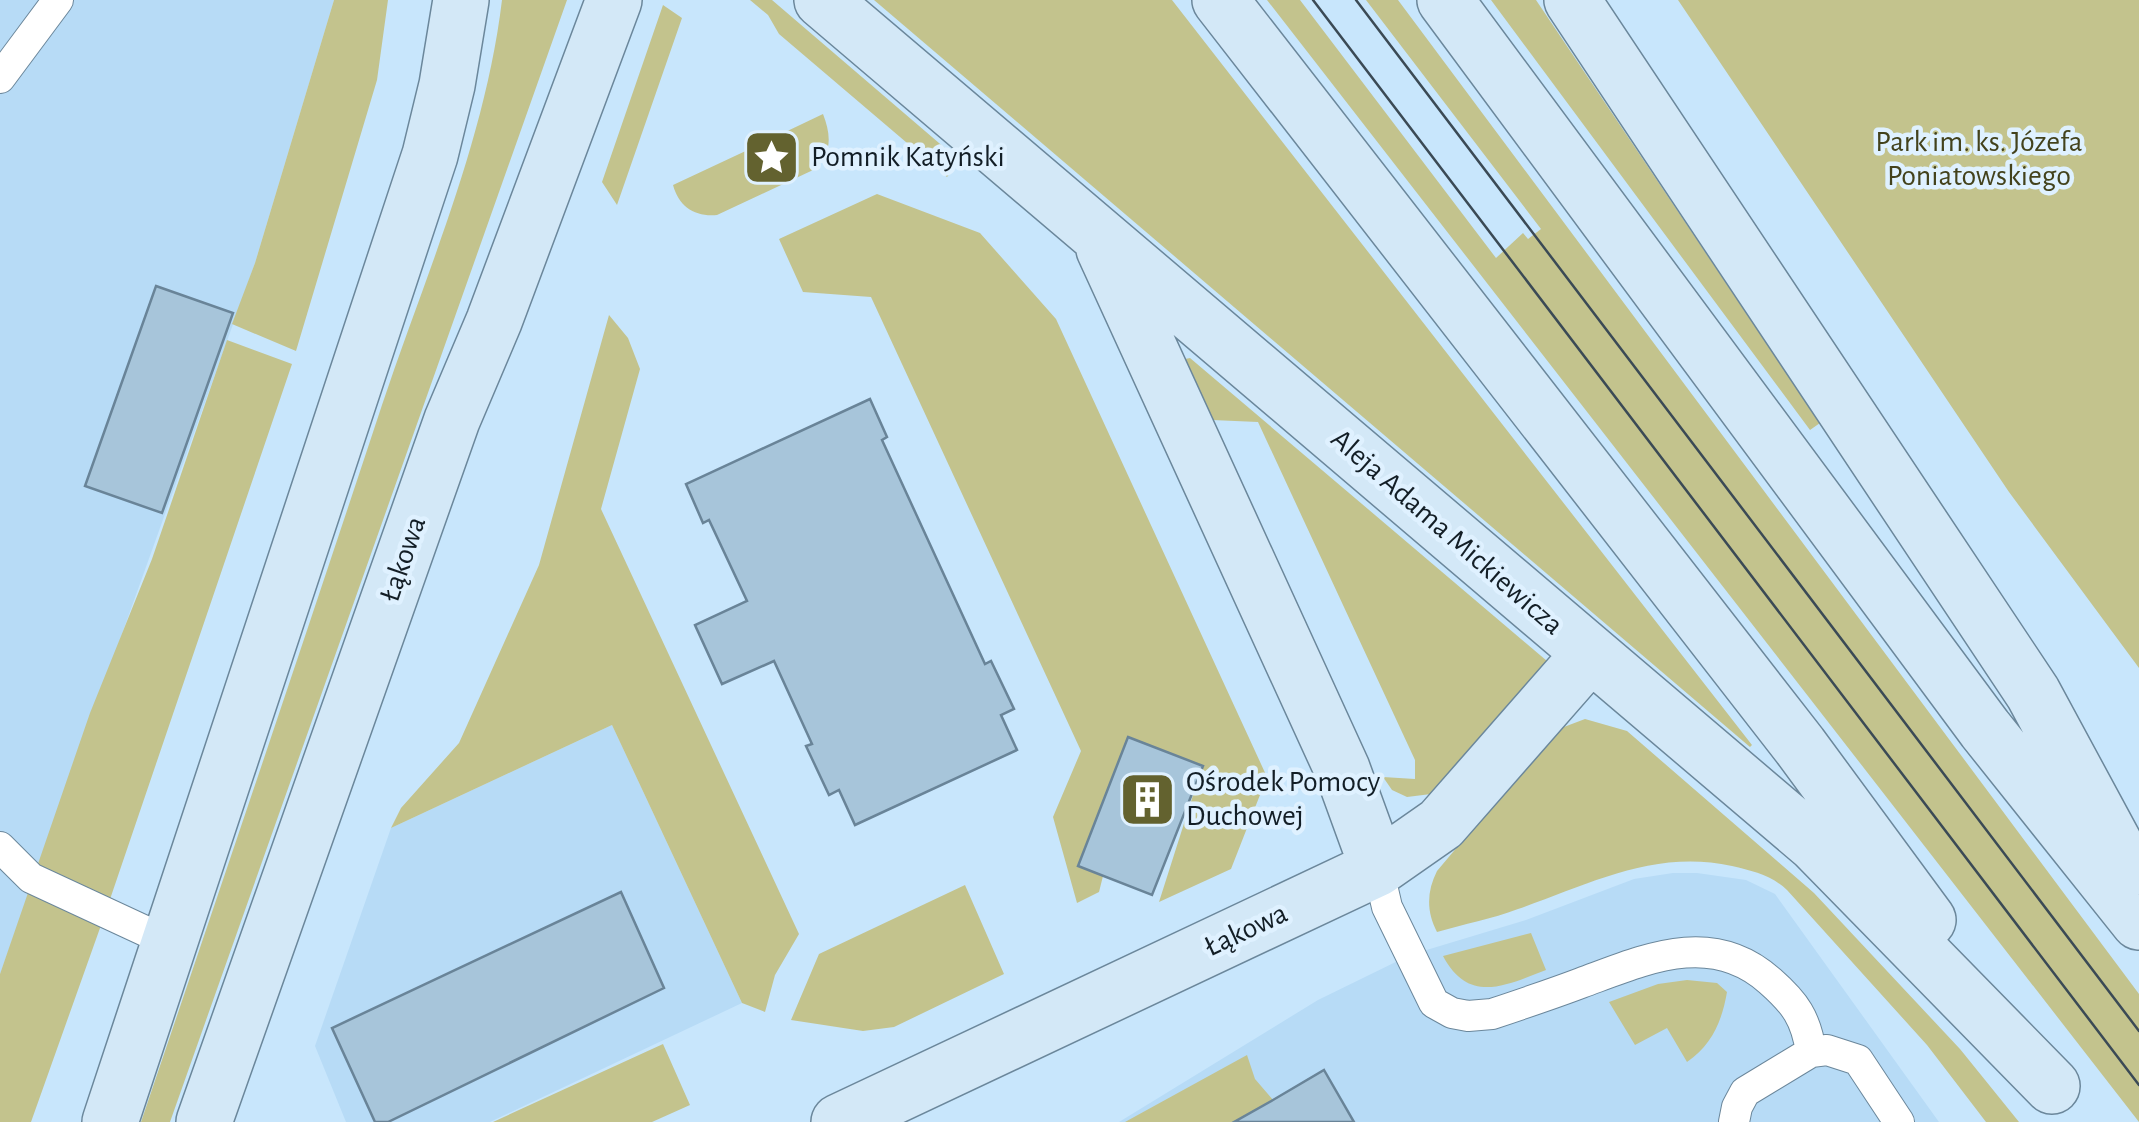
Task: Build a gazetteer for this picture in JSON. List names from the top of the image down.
{
  "streets": {
    "main road": ["Aleja Adama Mickiewicza", "Łąkowa"]
  },
  "crossings": [
    ["Aleja Adama Mickiewicza", "Łąkowa"]
  ],
  "parks": ["Park im. ks. Józefa Poniatowskiego"],
  "places": {
    "place": ["Pomnik Katyński"],
    "building": ["Ośrodek Pomocy Duchowej"]
  }
}
